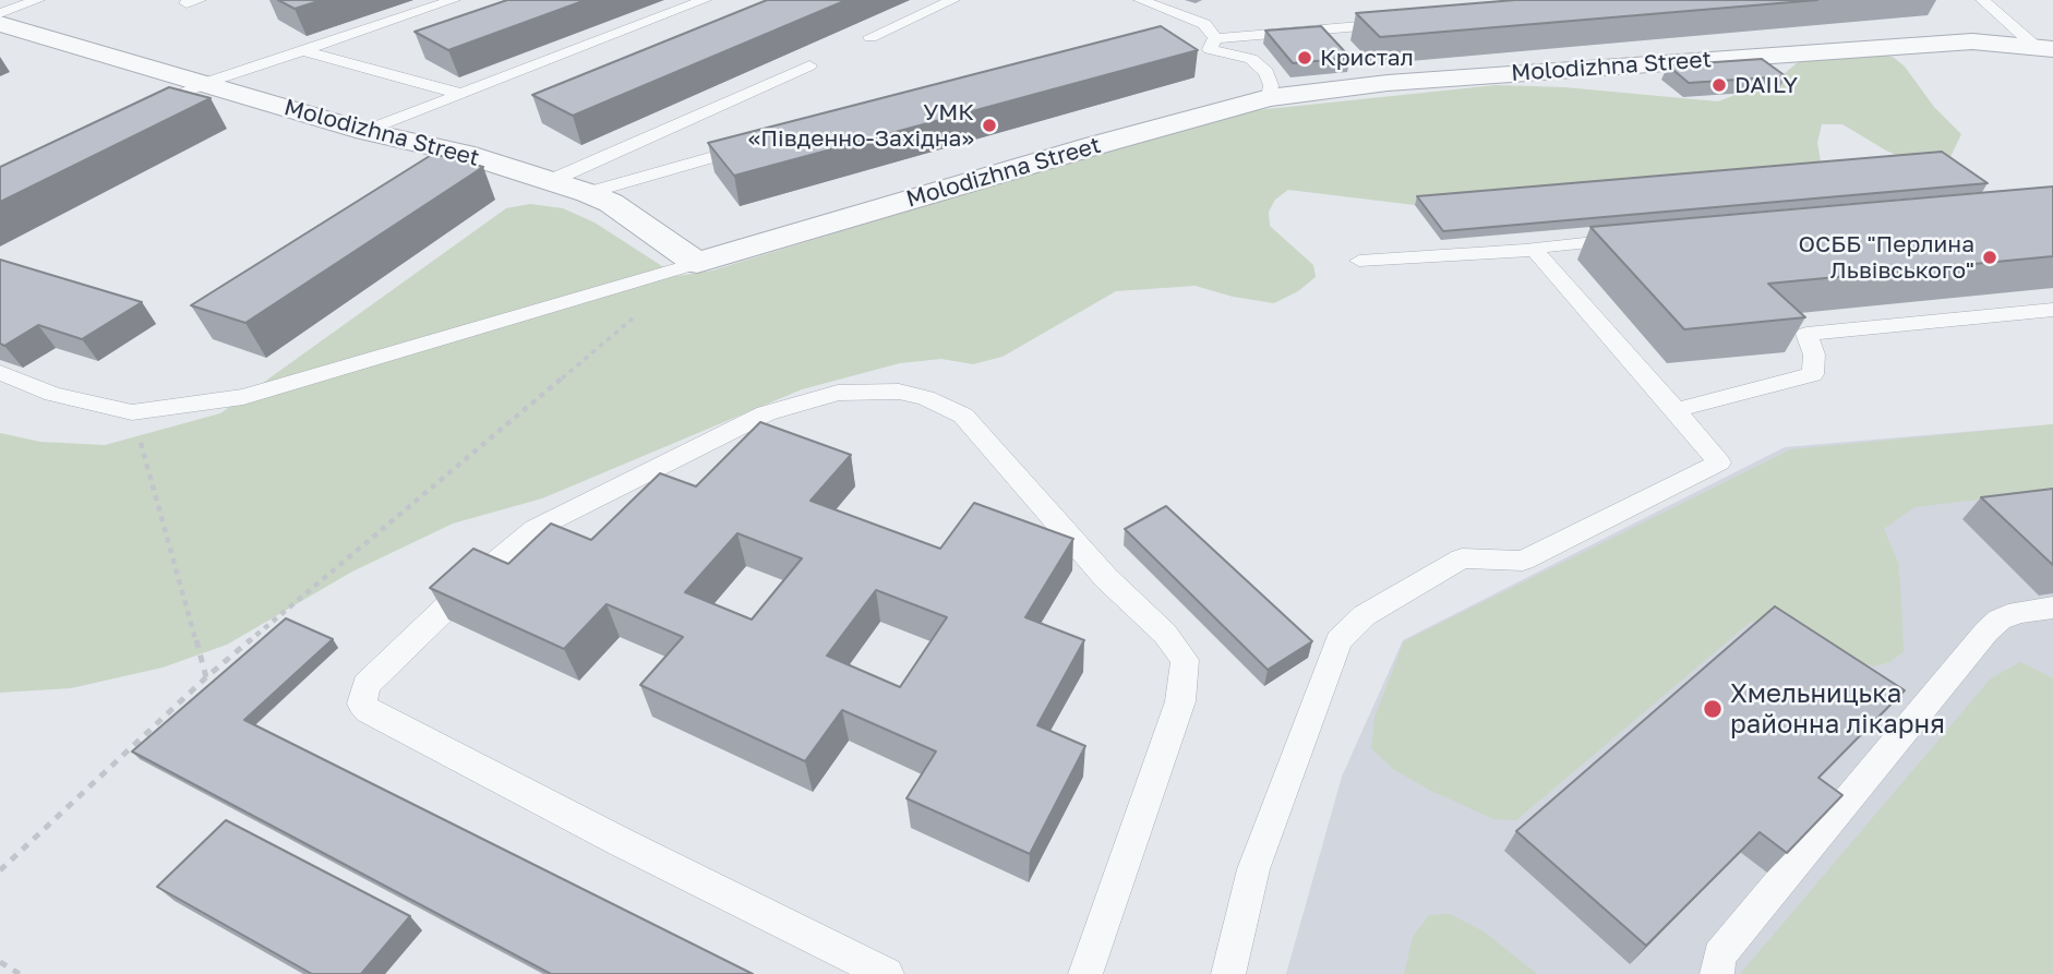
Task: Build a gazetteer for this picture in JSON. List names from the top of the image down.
{
  "streets": {
    "street": ["Molodizhna Street"]
  },
  "places": [
    "Кристал",
    "DAILY",
    "УМК «Південно-Західна»",
    "ОСББ \"Перлина Львівського\"",
    "Хмельницька районна лікарня"
  ]
}
